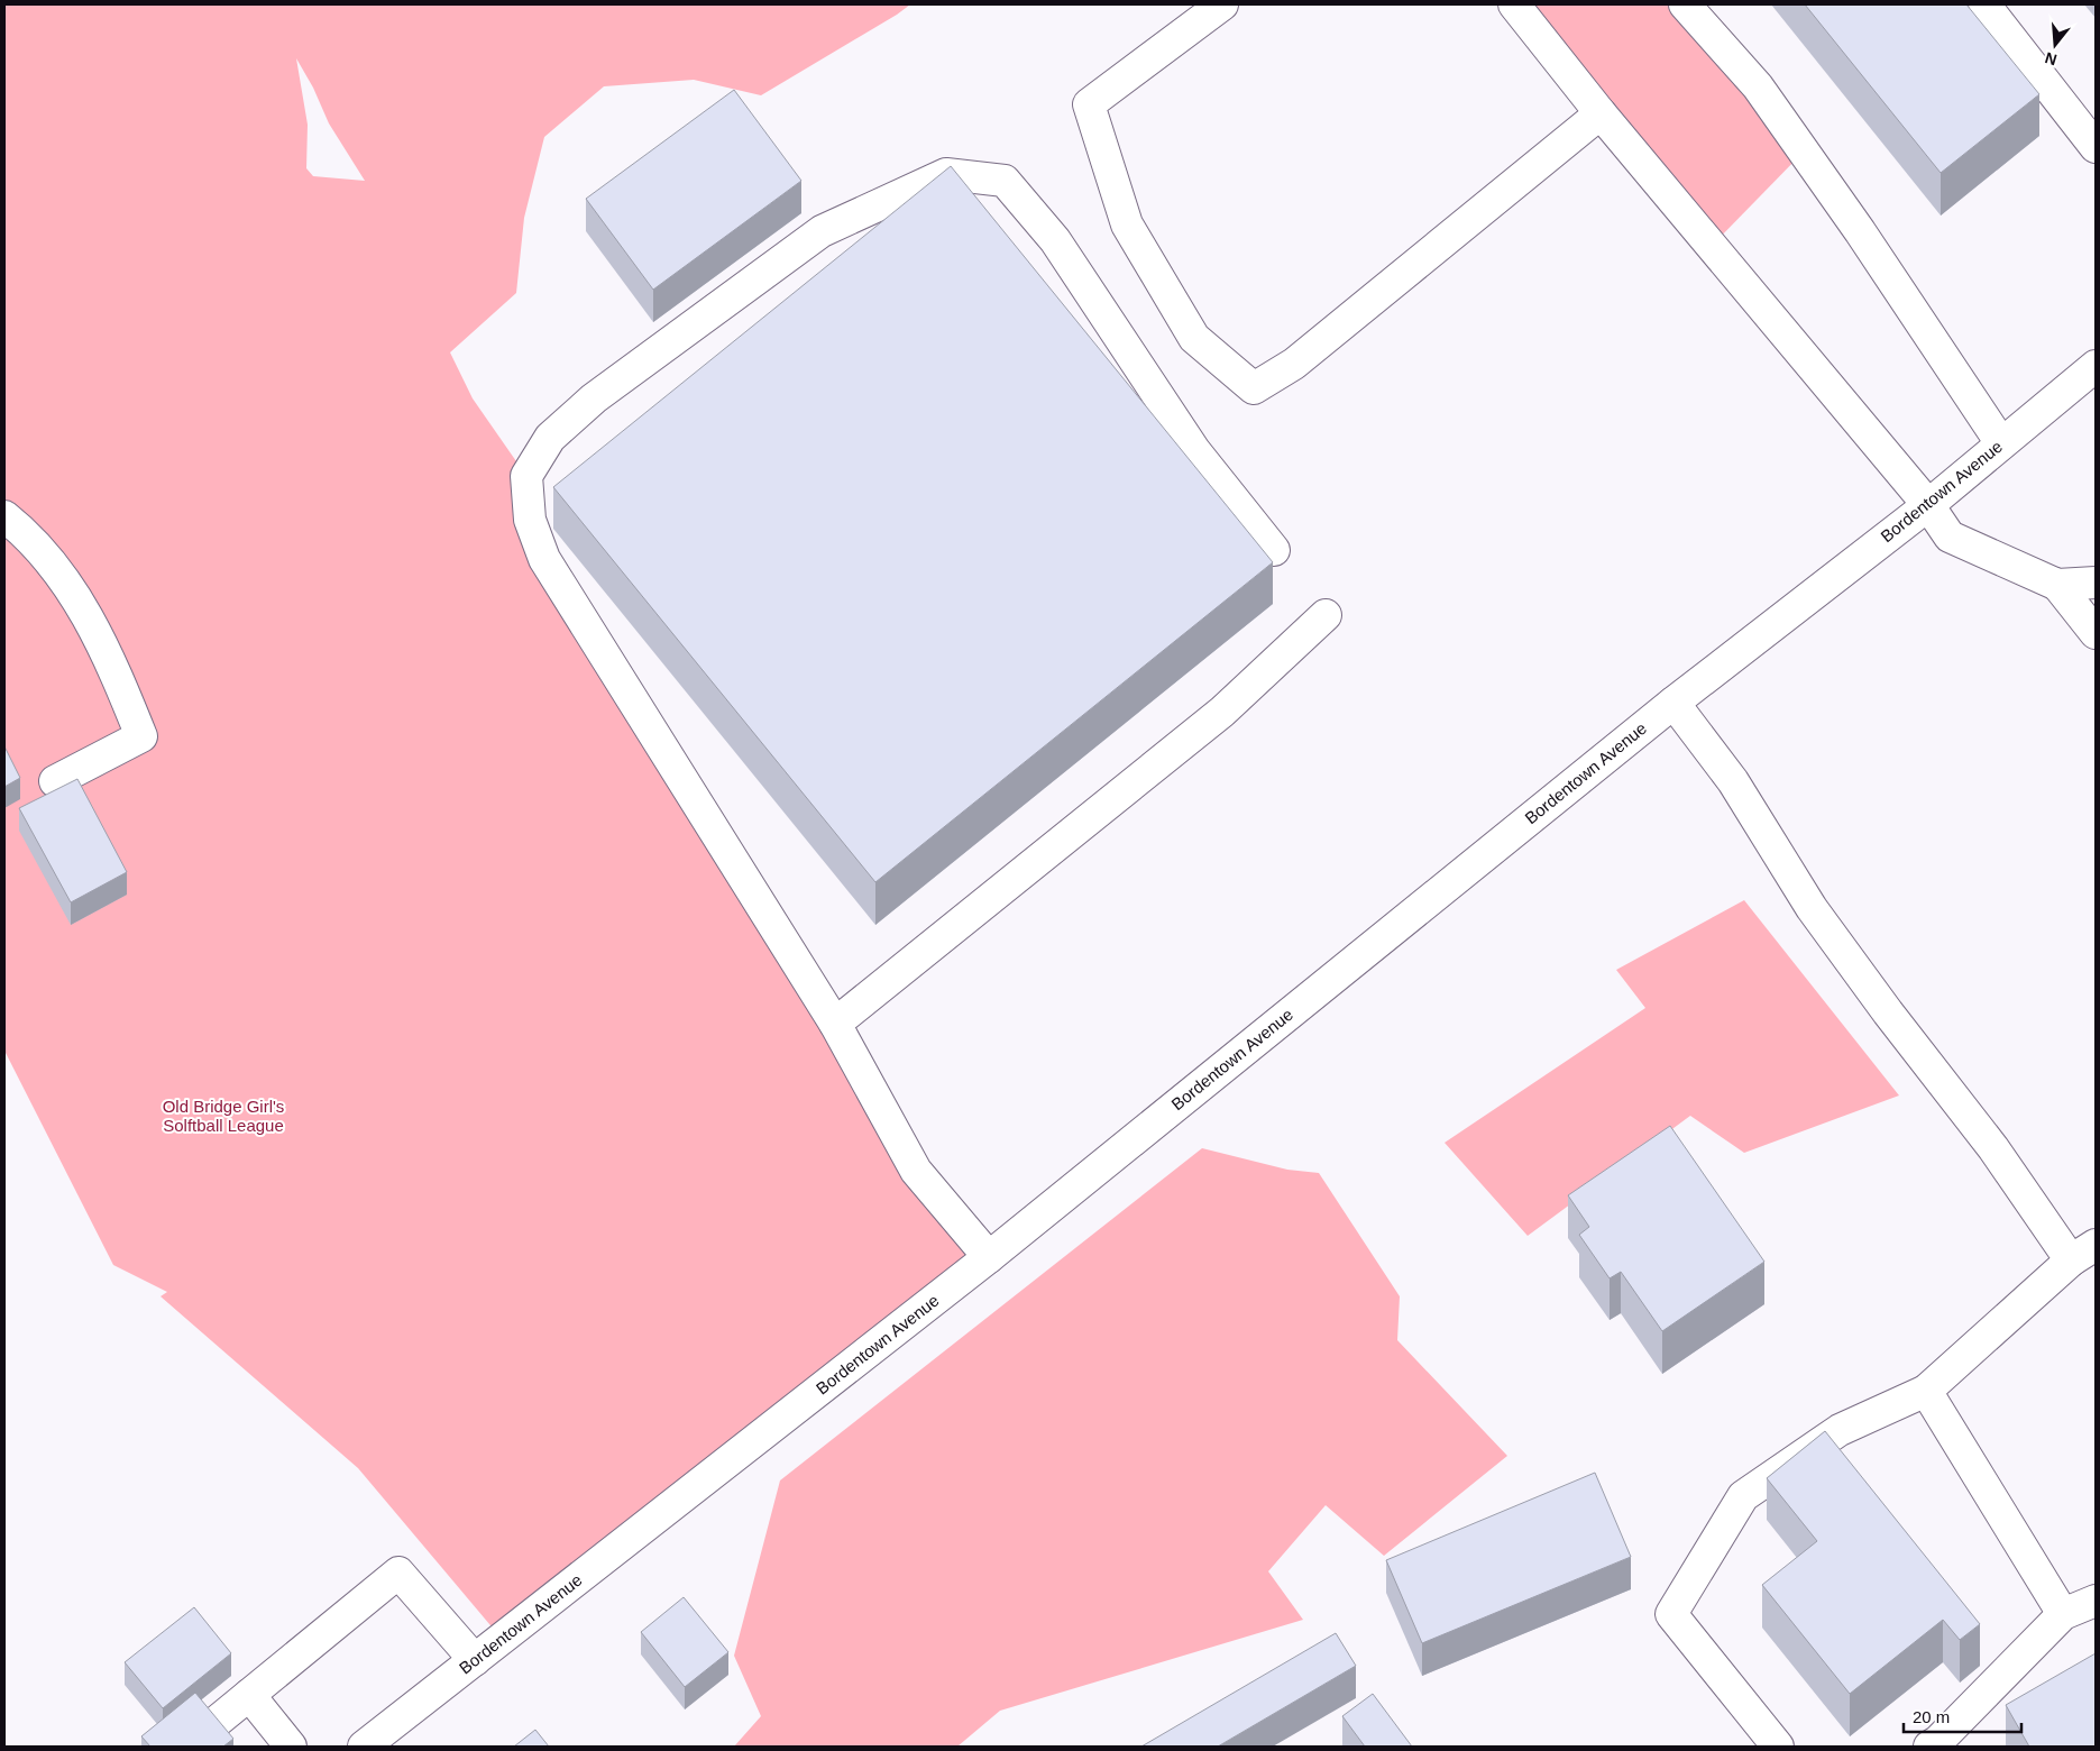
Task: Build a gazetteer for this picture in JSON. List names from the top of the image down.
{
  "streets": {
    "street": ["Bordentown Avenue"]
  },
  "parks": ["Old Bridge Girl's Solftball League"],
  "scale_bar": "20 m",
  "north": "bottom"
}
